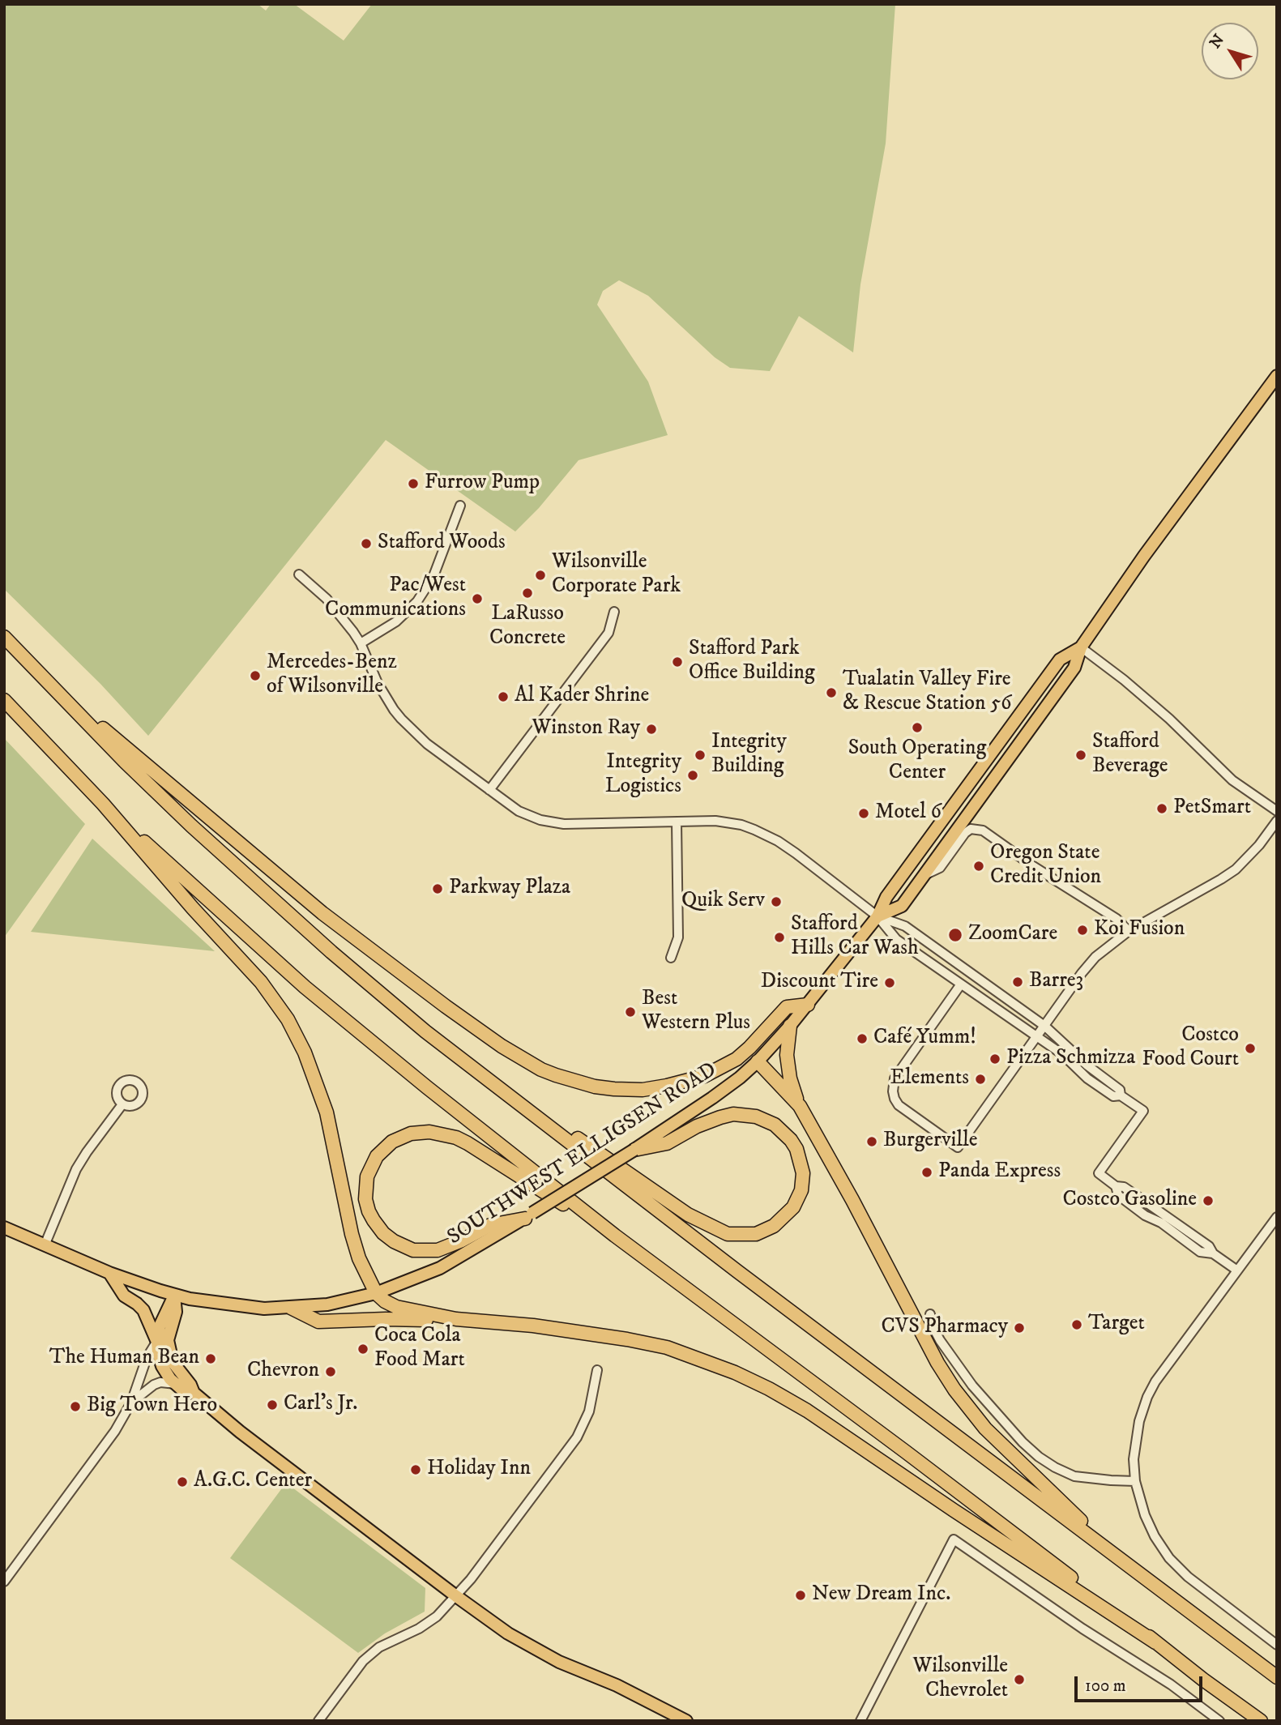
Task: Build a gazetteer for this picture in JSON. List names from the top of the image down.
{
  "streets": {
    "main road": ["SOUTHWEST ELLIGSEN ROAD"]
  },
  "places": [
    "Furrow Pump",
    "Stafford Woods",
    "Wilsonville Corporate Park",
    "LaRusso Concrete",
    "Pac/West Communications",
    "Stafford Park Office Building",
    "Mercedes-Benz of Wilsonville",
    "Tualatin Valley Fire & Rescue Station 56",
    "Al Kader Shrine",
    "South Operating Center",
    "Winston Ray",
    "Integrity Building",
    "Stafford Beverage",
    "Integrity Logistics",
    "PetSmart",
    "Motel 6",
    "Oregon State Credit Union",
    "Parkway Plaza",
    "Quik Serv",
    "Koi Fusion",
    "ZoomCare",
    "Stafford Hills Car Wash",
    "Barre3",
    "Discount Tire",
    "Best Western Plus",
    "Café Yumm!",
    "Costco Food Court",
    "Pizza Schmizza",
    "Elements",
    "Burgerville",
    "Panda Express",
    "Costco Gasoline",
    "Target",
    "CVS Pharmacy",
    "Coca Cola Food Mart",
    "The Human Bean",
    "Chevron",
    "Carl's Jr.",
    "Big Town Hero",
    "Holiday Inn",
    "A.G.C. Center",
    "New Dream Inc.",
    "Wilsonville Chevrolet"
  ],
  "scale_bar": "100 m",
  "north": "top left"
}
